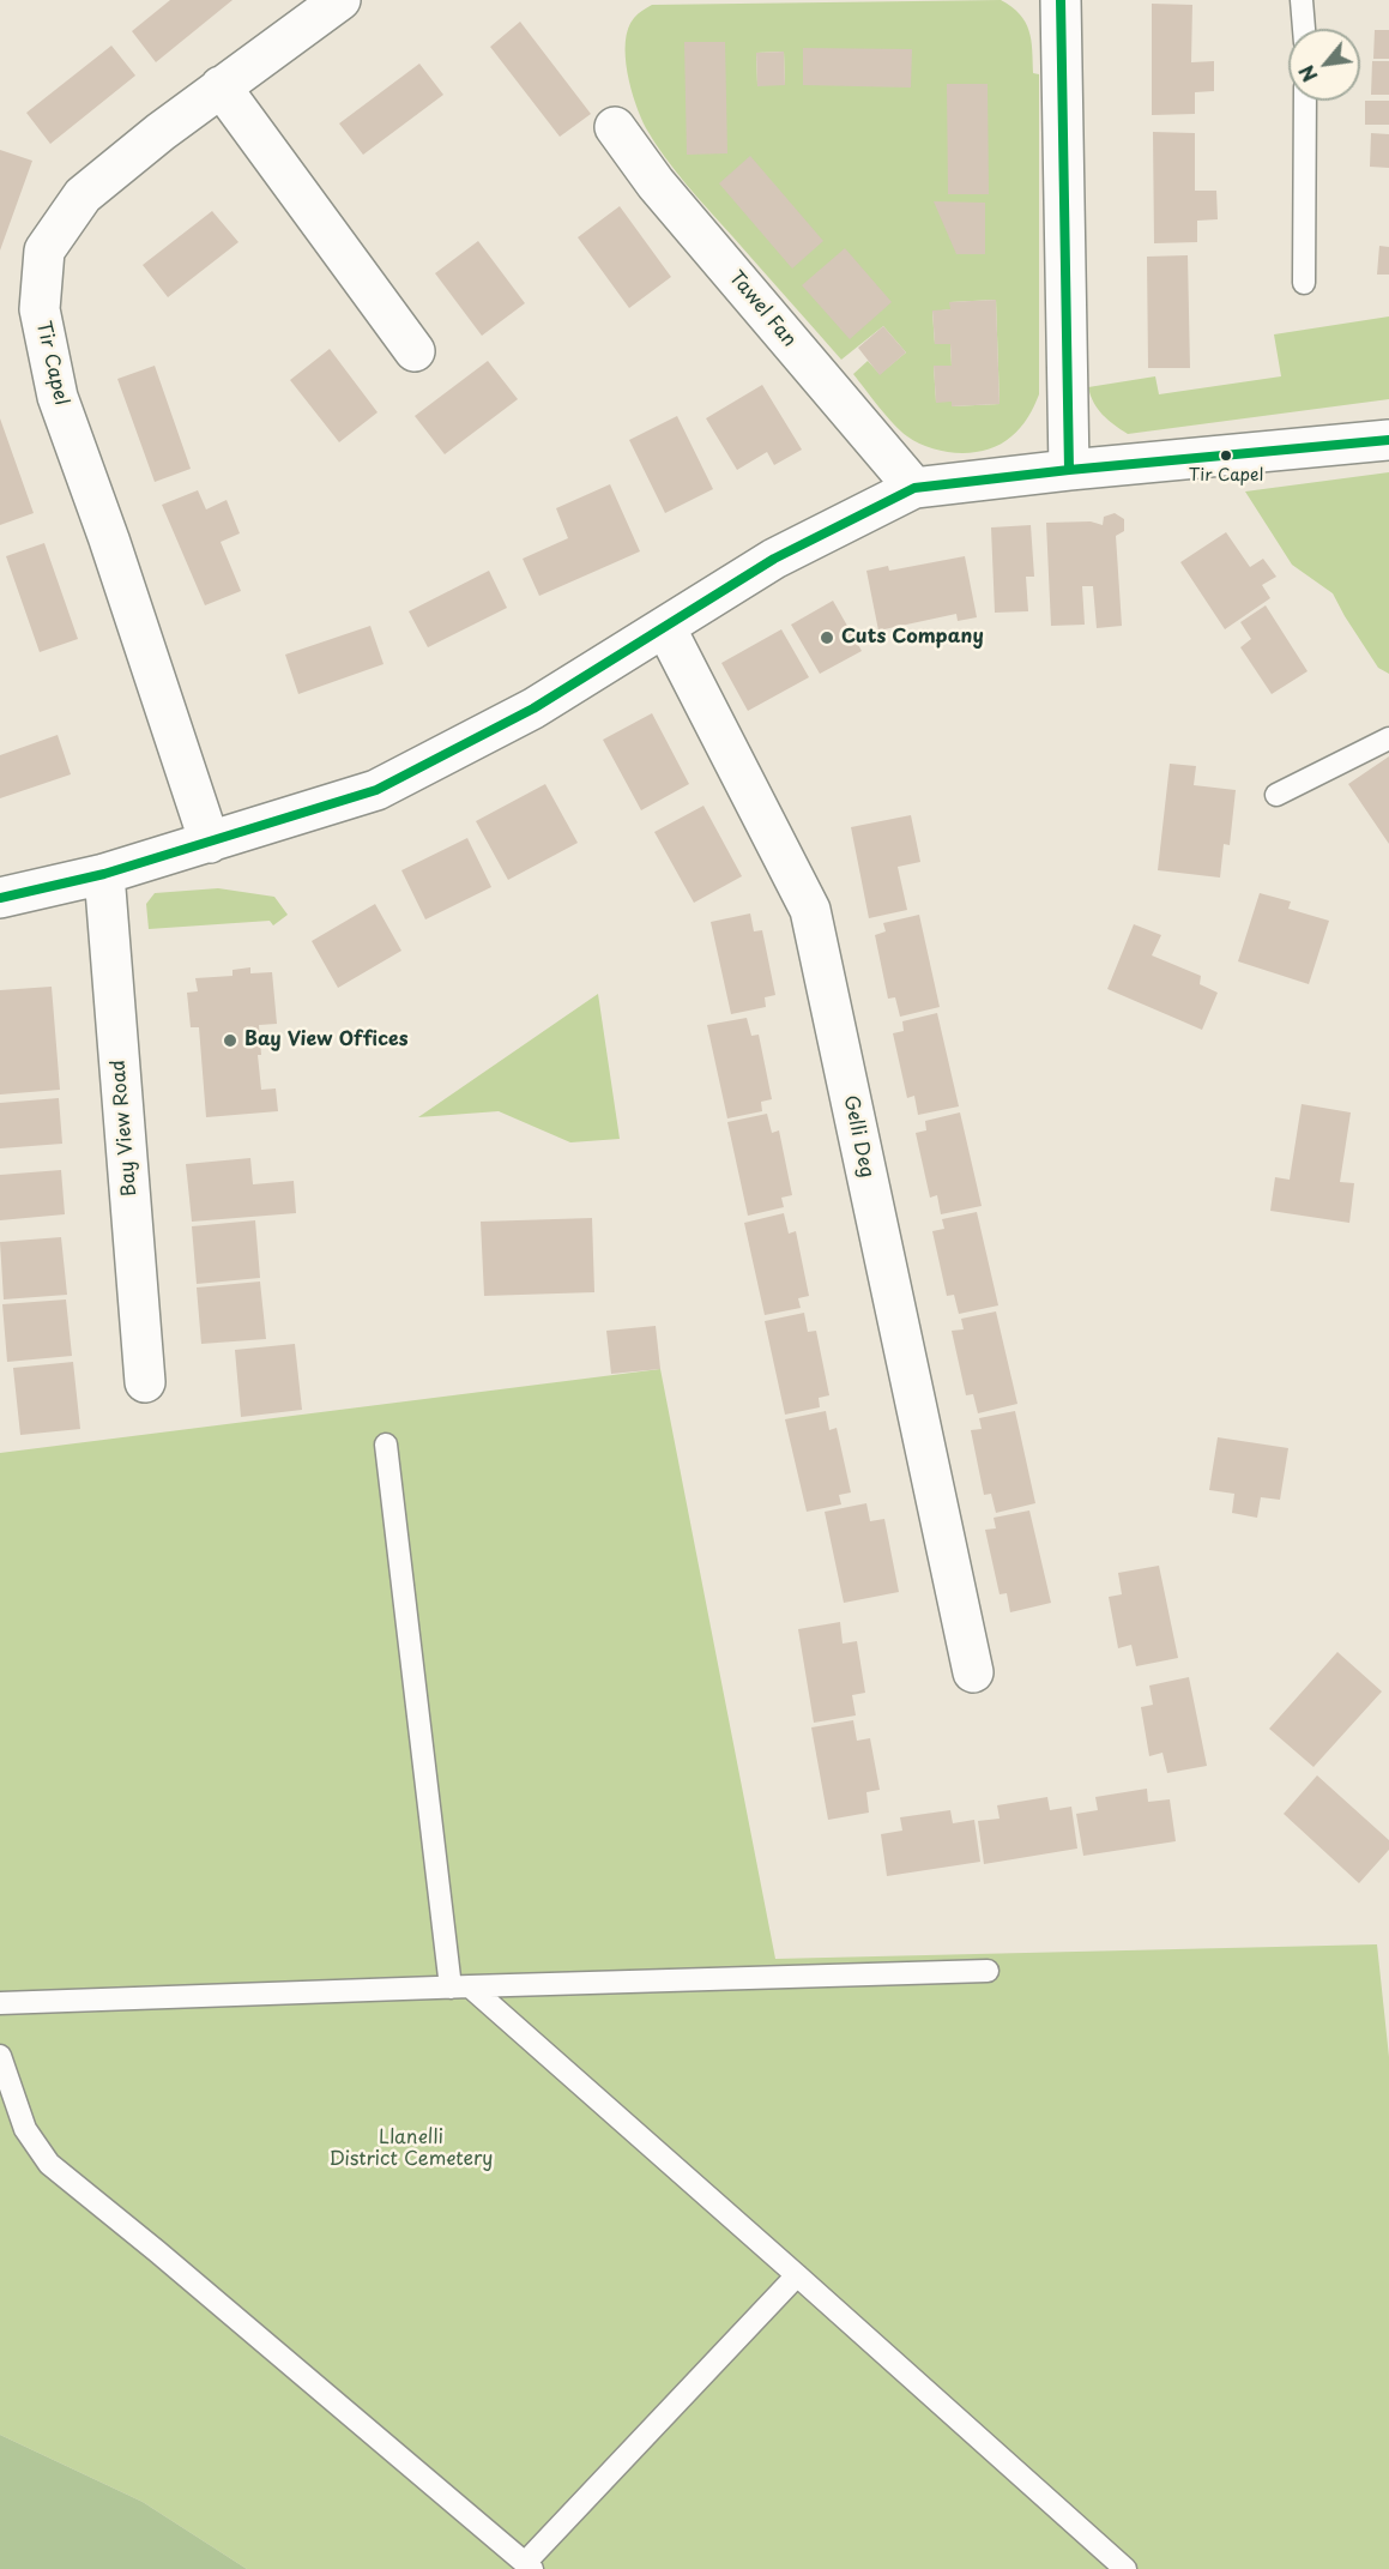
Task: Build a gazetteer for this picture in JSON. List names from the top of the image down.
{
  "streets": {
    "street": [
      "Tawel Fan",
      "Tir Capel",
      "Bay View Road",
      "Gelli Deg"
    ]
  },
  "parks": ["Llanelli District Cemetery"],
  "places": ["Tir Capel", "Cuts Company", "Bay View Offices"],
  "north": "bottom left"
}
